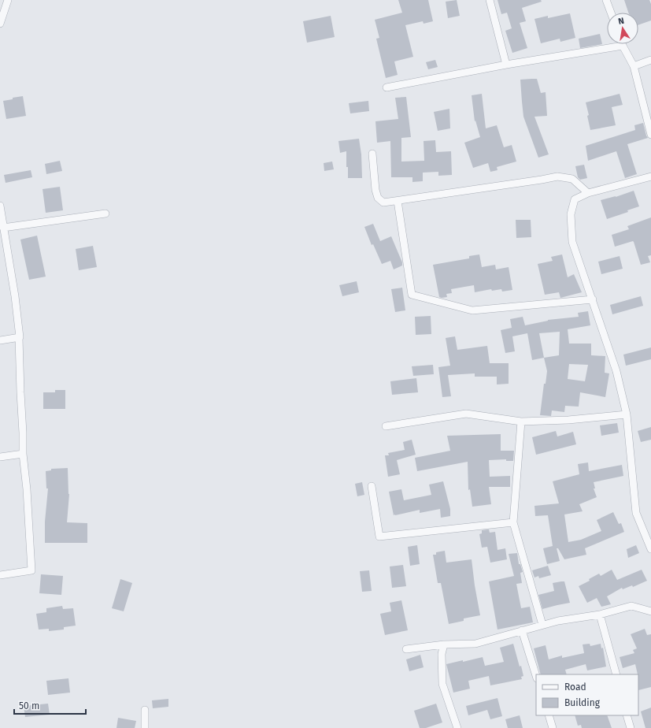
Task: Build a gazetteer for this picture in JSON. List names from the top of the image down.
{
  "legend": ["Road", "Building"],
  "scale_bar": "50 m",
  "north": "top"
}
